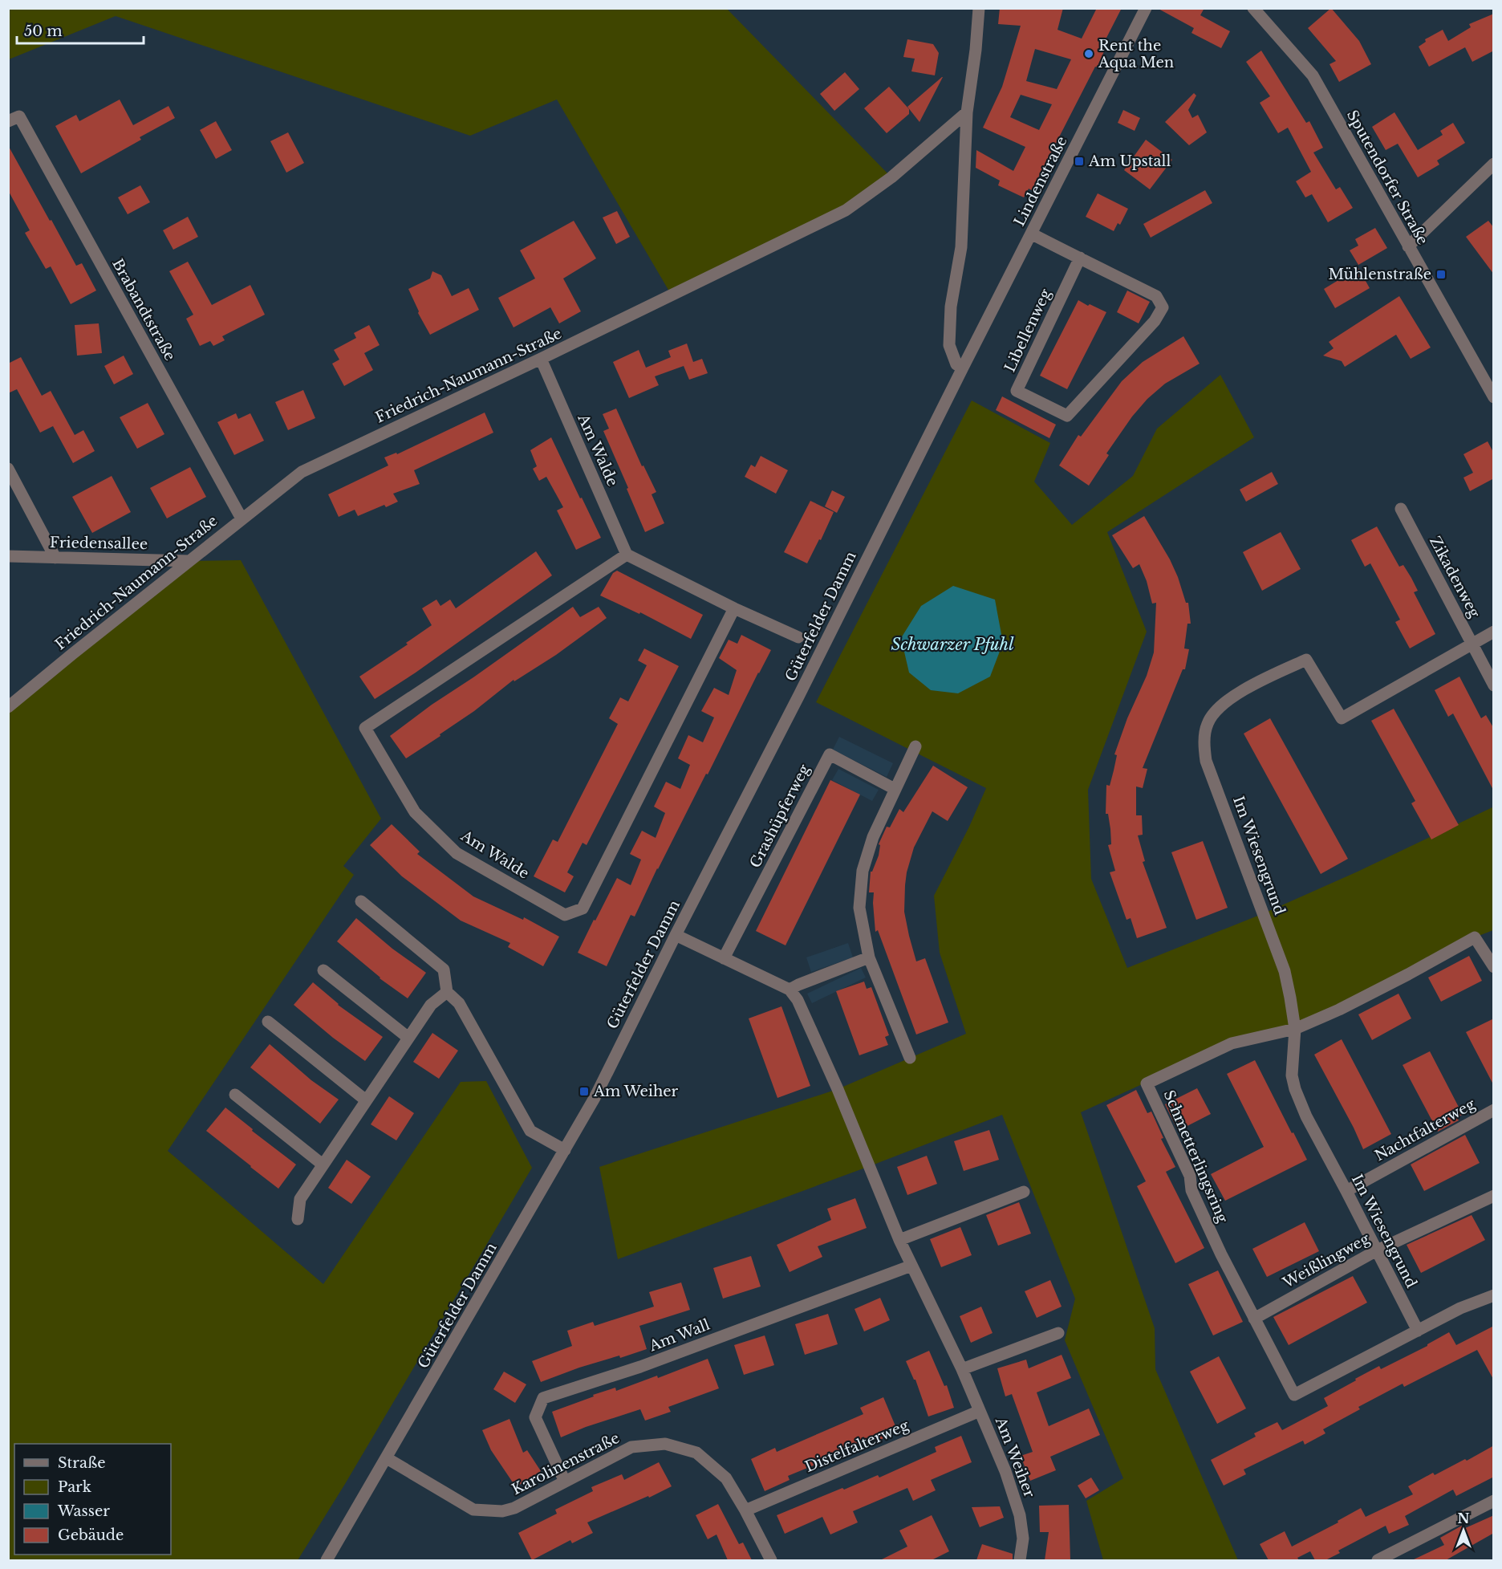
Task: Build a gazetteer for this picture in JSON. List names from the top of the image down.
{
  "streets": {
    "street": [
      "Sputendorfer Straße",
      "Lindenstraße",
      "Brabandtstraße",
      "Libellenweg",
      "Friedrich-Naumann-Straße",
      "Am Walde",
      "Friedensallee",
      "Zikadenweg",
      "Güterfelder Damm",
      "Grashüpferweg",
      "Im Wiesengrund",
      "Nachtfalterweg",
      "Schmetterlingsring",
      "Weißlingweg",
      "Am Wall",
      "Distelfalterweg",
      "Am Weiher",
      "Karolinenstraße"
    ]
  },
  "crossings": [
    ["Lindenstraße", "Güterfelder Damm"],
    ["Brabandtstraße", "Friedrich-Naumann-Straße"],
    ["Friedrich-Naumann-Straße", "Am Walde"],
    ["Friedrich-Naumann-Straße", "Friedensallee"],
    ["Zikadenweg", "Im Wiesengrund"],
    ["Güterfelder Damm", "Karolinenstraße"],
    ["Im Wiesengrund", "Nachtfalterweg"],
    ["Im Wiesengrund", "Schmetterlingsring"],
    ["Im Wiesengrund", "Weißlingweg"],
    ["Schmetterlingsring", "Weißlingweg"],
    ["Am Wall", "Am Weiher"],
    ["Am Wall", "Karolinenstraße"],
    ["Distelfalterweg", "Am Weiher"],
    ["Distelfalterweg", "Karolinenstraße"]
  ],
  "water": ["Schwarzer Pfuhl"],
  "places": {
    "other": ["Rent the Aqua Men"],
    "transit": ["Am Upstall", "Mühlenstraße", "Am Weiher"]
  },
  "legend": [
    "Straße",
    "Park",
    "Wasser",
    "Gebäude"
  ],
  "scale_bar": "50 m",
  "north": "top"
}
